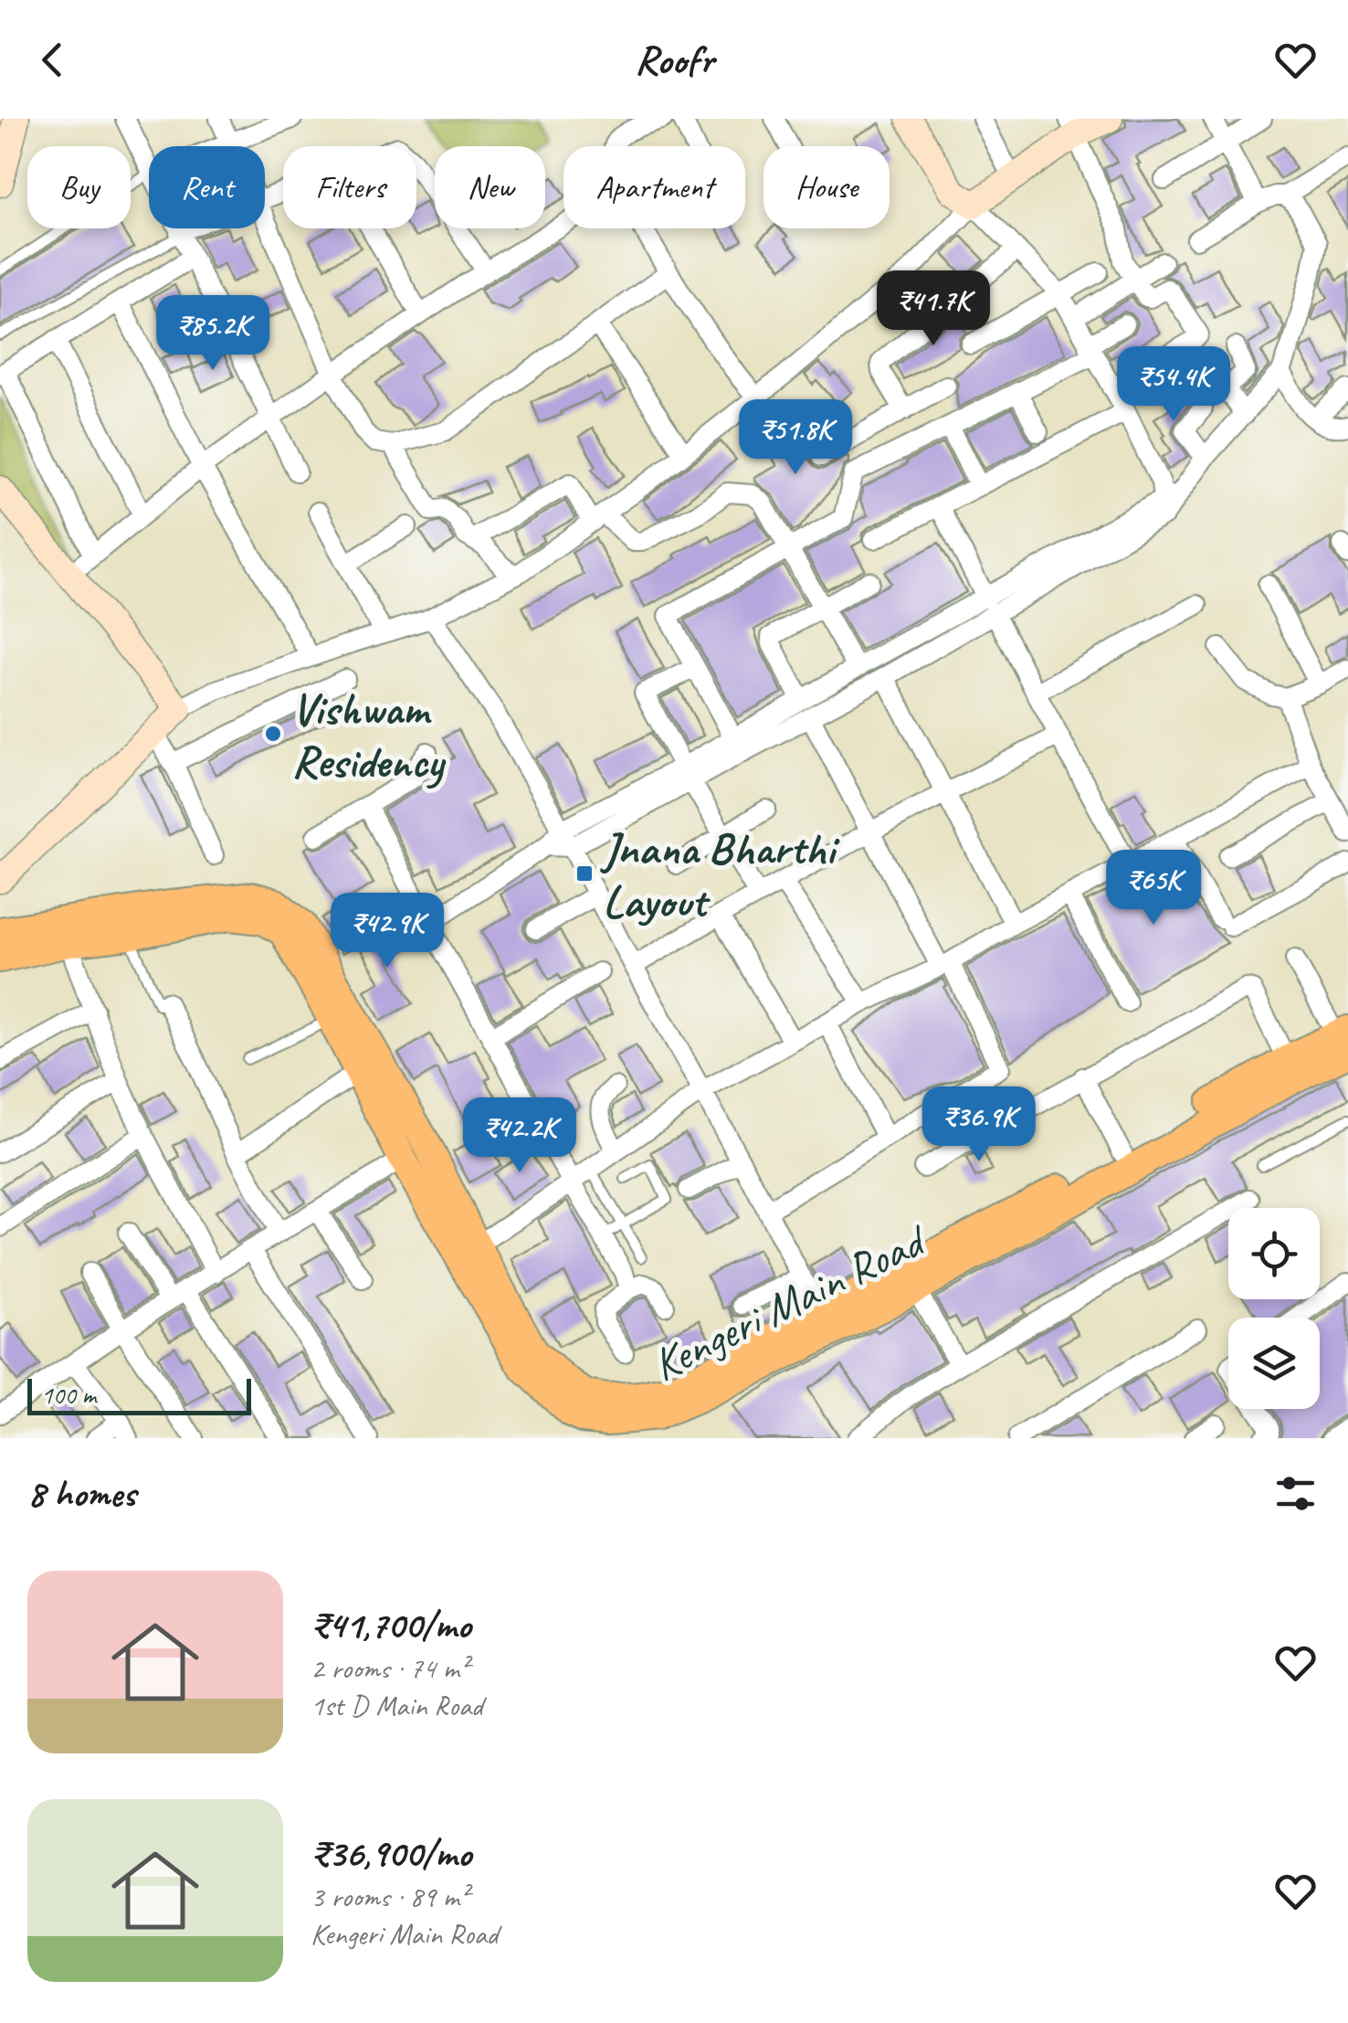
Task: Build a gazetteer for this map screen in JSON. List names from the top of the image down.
{
  "streets": {
    "main road": ["Kengeri Main Road"]
  },
  "places": {
    "other": ["Vishwam Residency"],
    "transit": ["Jnana Bharthi Layout"]
  },
  "scale_bar": "100 m",
  "page": {
    "header": "Roofr",
    "chip": [
      "Buy",
      "Rent",
      "Filters",
      "New",
      "Apartment",
      "House"
    ],
    "price": [
      "₹41.7K",
      "₹85.2K",
      "₹54.4K",
      "₹51.8K",
      "₹65K",
      "₹42.9K",
      "₹36.9K",
      "₹42.2K"
    ],
    "scale": "100 m",
    "heading": "8 homes",
    "list": [
      {
        "name": "₹41,700/mo",
        "note": "2 rooms · 74 m² · 1st D Main Road"
      },
      {
        "name": "₹36,900/mo",
        "note": "3 rooms · 89 m² · Kengeri Main Road"
      }
    ]
  }
}
